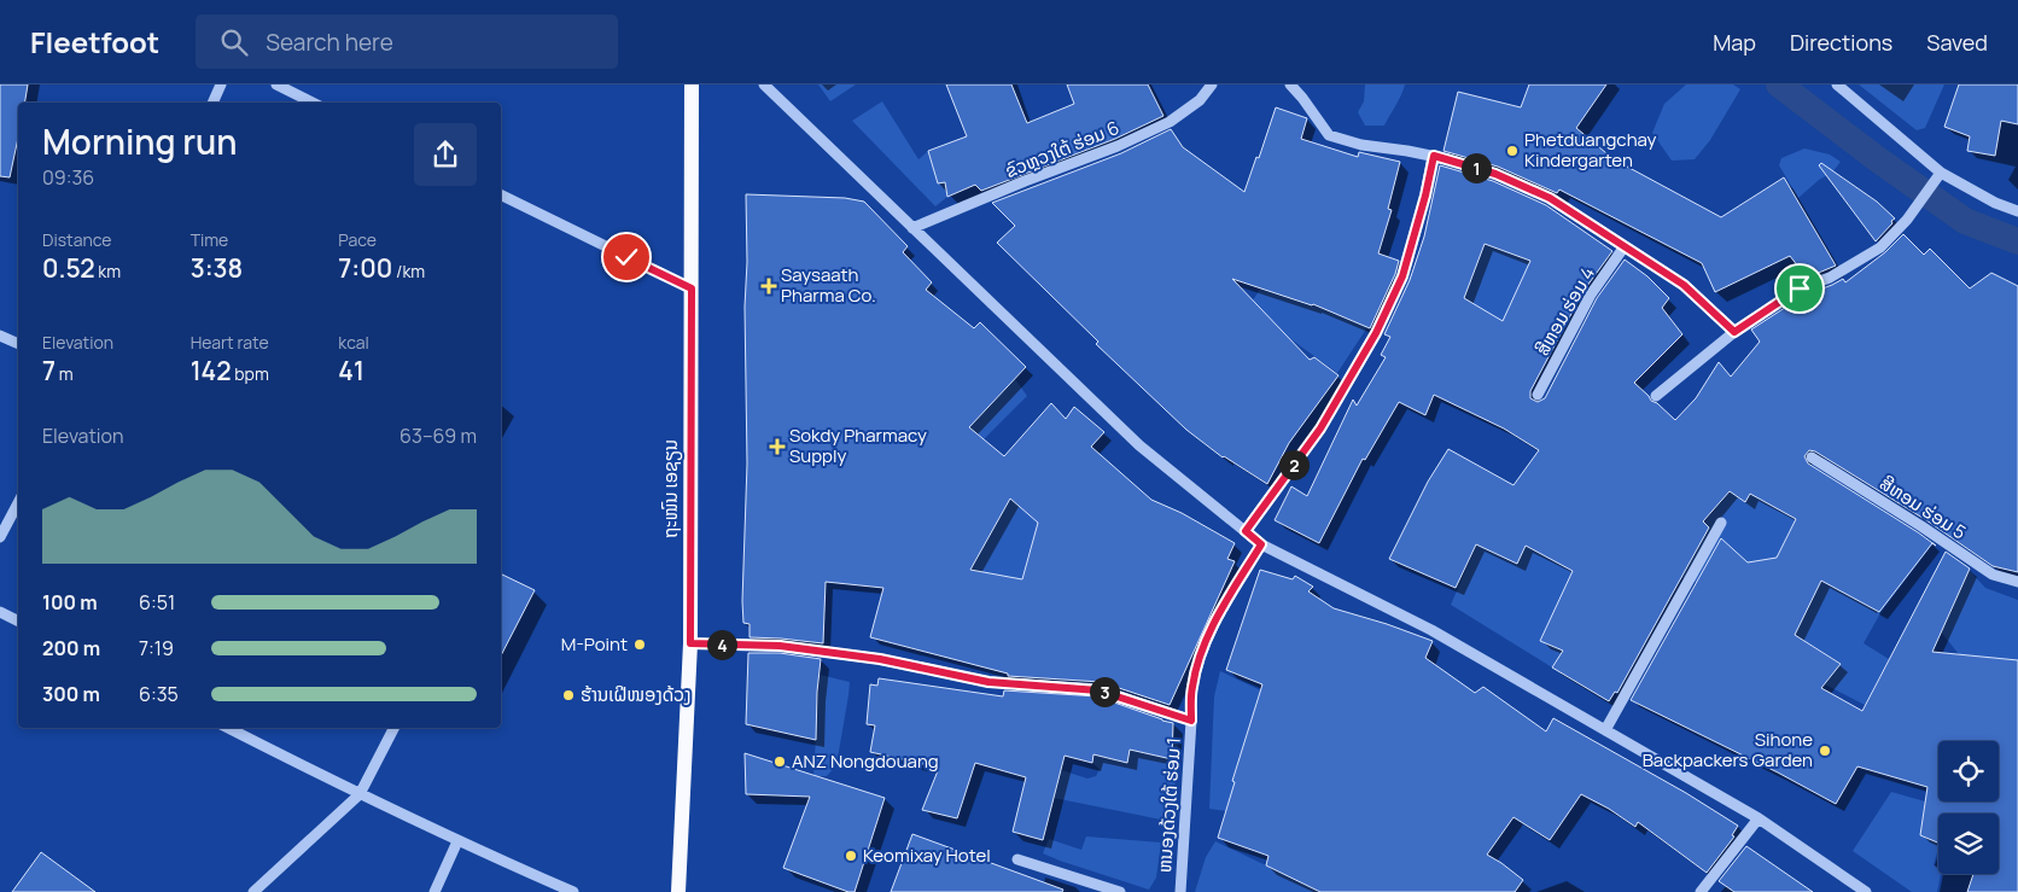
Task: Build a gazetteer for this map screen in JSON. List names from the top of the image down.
{
  "streets": {
    "main road": ["ຖະໜົນ ເອຊຽນ"],
    "street": [
      "ຂົວຫຼວງໃຕ້ ຮ່ອມ 6",
      "ສີຫອມ ຮ່ອມ 4",
      "ສີຫອມ ຮ່ອມ 5",
      "ຫນອງດ້ວງໃຕ້ ຮ່ອມ 1"
    ]
  },
  "places": {
    "other": [
      "Phetduangchay Kindergarten",
      "M-Point",
      "ຮ້ານເຝີໜອງດ້ວງ",
      "Sihone Backpackers Garden",
      "ANZ Nongdouang",
      "Keomixay Hotel"
    ],
    "health": ["Saysaath Pharma Co.", "Sokdy Pharmacy Supply"]
  },
  "page": {
    "header": "Fleetfoot",
    "search": "Search here",
    "nav": ["Map", "Directions", "Saved"],
    "heading": ["Morning run", "09:36"],
    "pins": [
      "1",
      "2",
      "4",
      "3"
    ],
    "stats": [
      ["Distance", "0.52 km"],
      ["Time", "3:38"],
      ["Pace", "7:00 /km"],
      ["Elevation", "7 m"],
      ["Heart rate", "142 bpm"],
      ["kcal", "41"]
    ],
    "chart": ["Elevation", "63–69 m"],
    "list": [
      {
        "name": "100 m",
        "note": "6:51"
      },
      {
        "name": "200 m",
        "note": "7:19"
      },
      {
        "name": "300 m",
        "note": "6:35"
      }
    ]
  }
}
